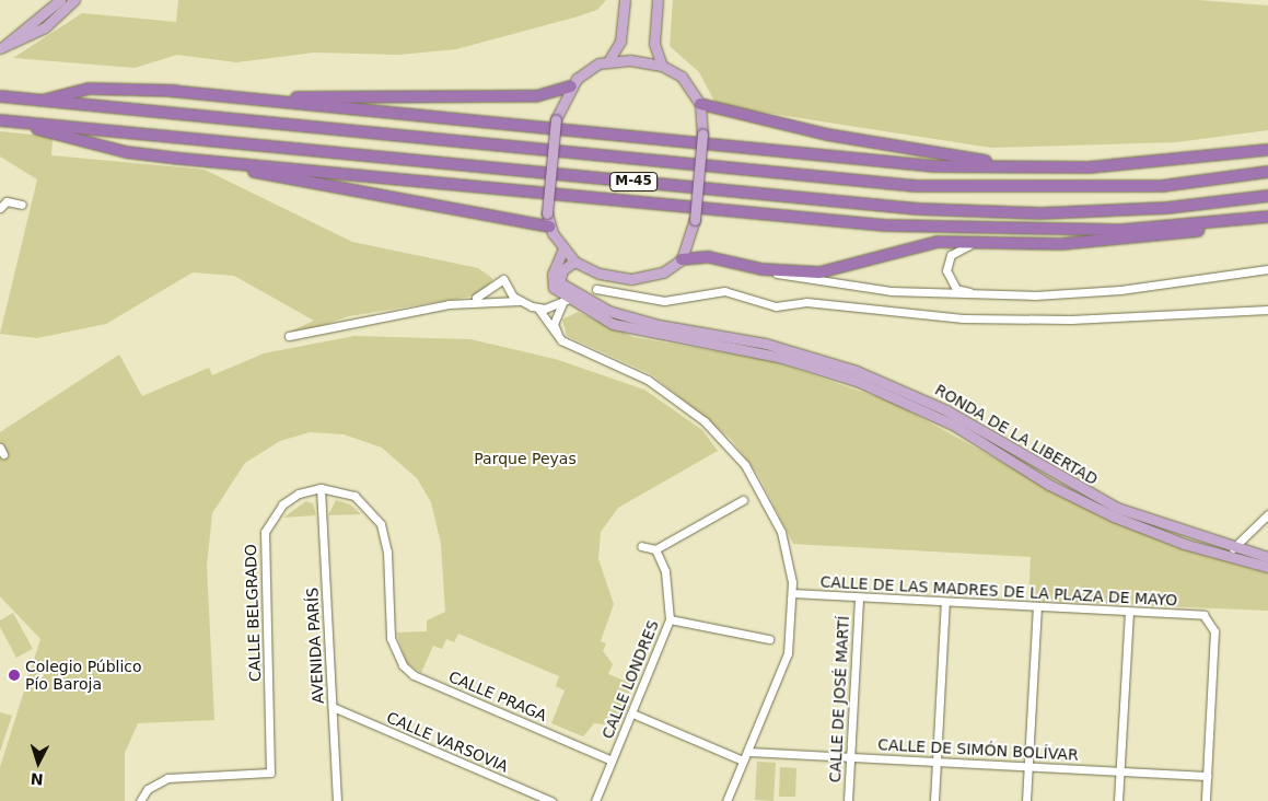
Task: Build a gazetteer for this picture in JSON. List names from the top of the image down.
{
  "streets": {
    "highway": ["M-45"],
    "main road": ["RONDA DE LA LIBERTAD"],
    "street": [
      "CALLE DE LAS MADRES DE LA PLAZA DE MAYO",
      "CALLE BELGRADO",
      "AVENIDA PARÍS",
      "CALLE LONDRES",
      "CALLE PRAGA",
      "CALLE DE JOSÉ MARTÍ",
      "CALLE VARSOVIA",
      "CALLE DE SIMÓN BOLÍVAR"
    ]
  },
  "crossings": [
    ["CALLE DE LAS MADRES DE LA PLAZA DE MAYO", "CALLE DE JOSÉ MARTÍ"],
    ["CALLE DE LAS MADRES DE LA PLAZA DE MAYO", "CALLE DE SIMÓN BOLÍVAR"],
    ["CALLE BELGRADO", "AVENIDA PARÍS"],
    ["CALLE BELGRADO", "CALLE PRAGA"],
    ["AVENIDA PARÍS", "CALLE PRAGA"],
    ["AVENIDA PARÍS", "CALLE VARSOVIA"],
    ["CALLE LONDRES", "CALLE PRAGA"],
    ["CALLE DE JOSÉ MARTÍ", "CALLE DE SIMÓN BOLÍVAR"]
  ],
  "parks": ["Parque Peyas"],
  "places": ["Colegio Público Pío Baroja"],
  "north": "bottom"
}
